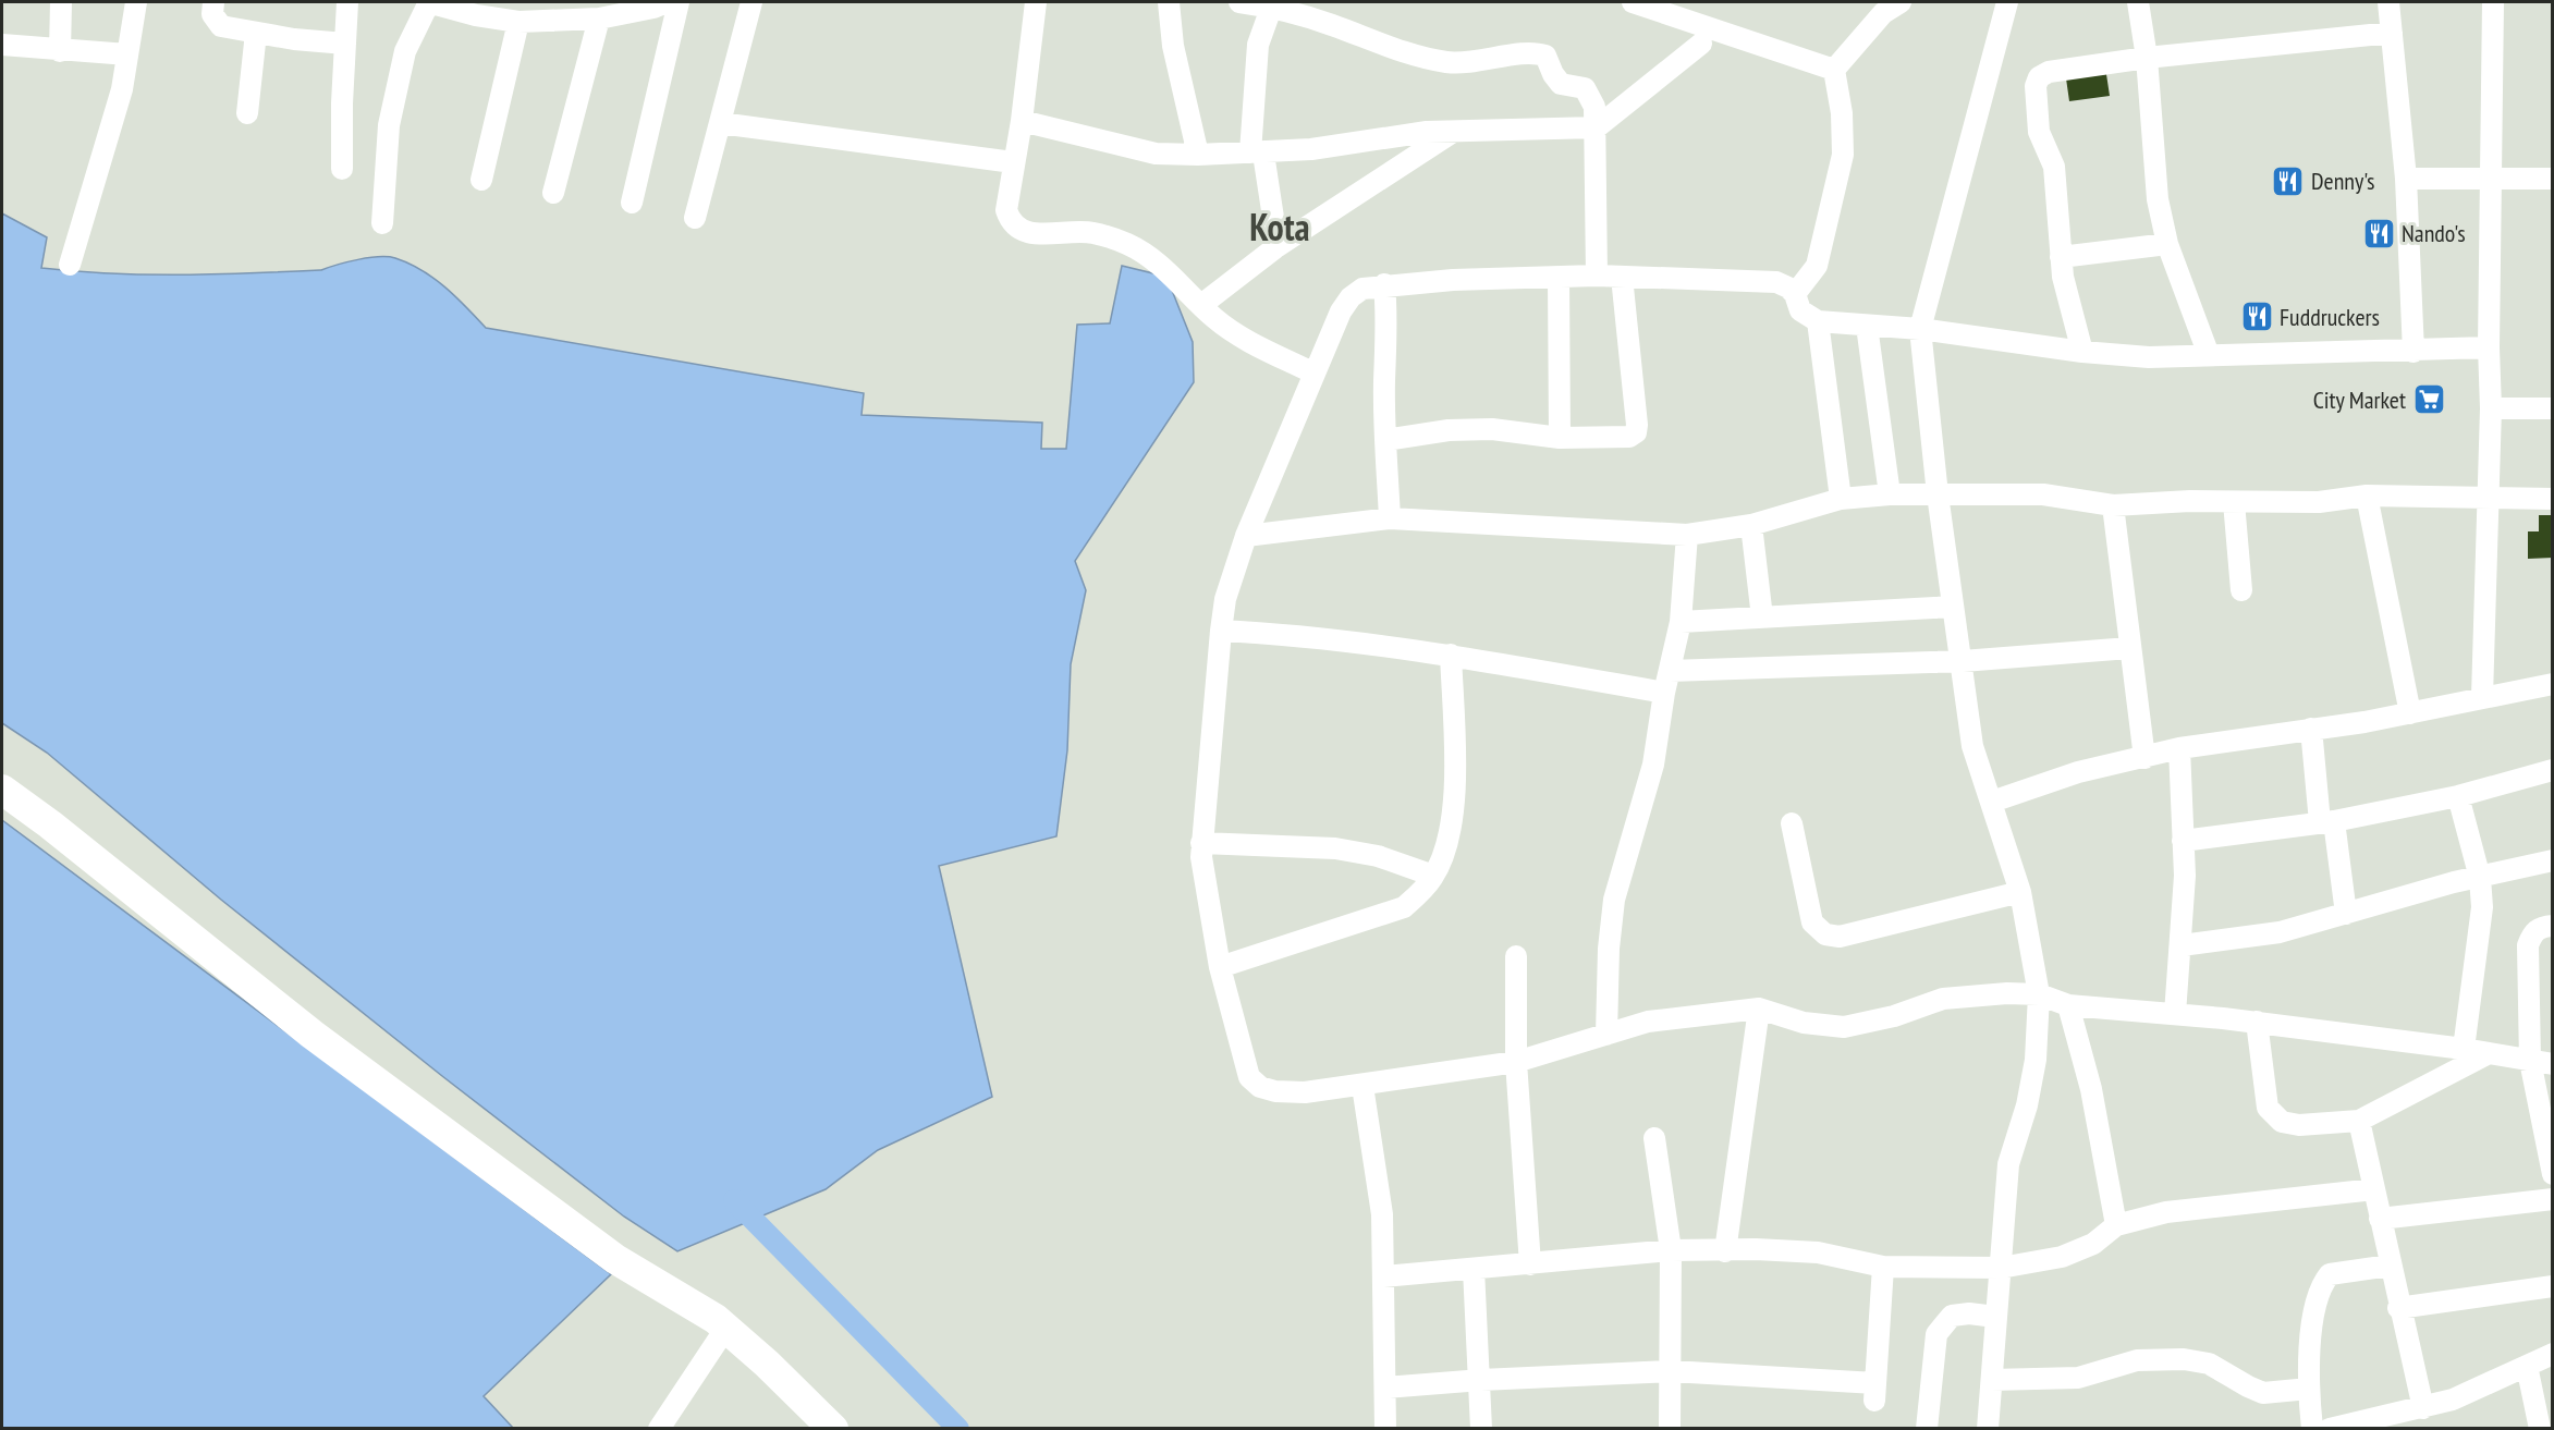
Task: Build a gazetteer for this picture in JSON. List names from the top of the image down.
{
  "districts": ["Kota"],
  "places": {
    "restaurant": ["Denny's", "Nando's", "Fuddruckers"],
    "supermarket": ["City Market"]
  }
}
